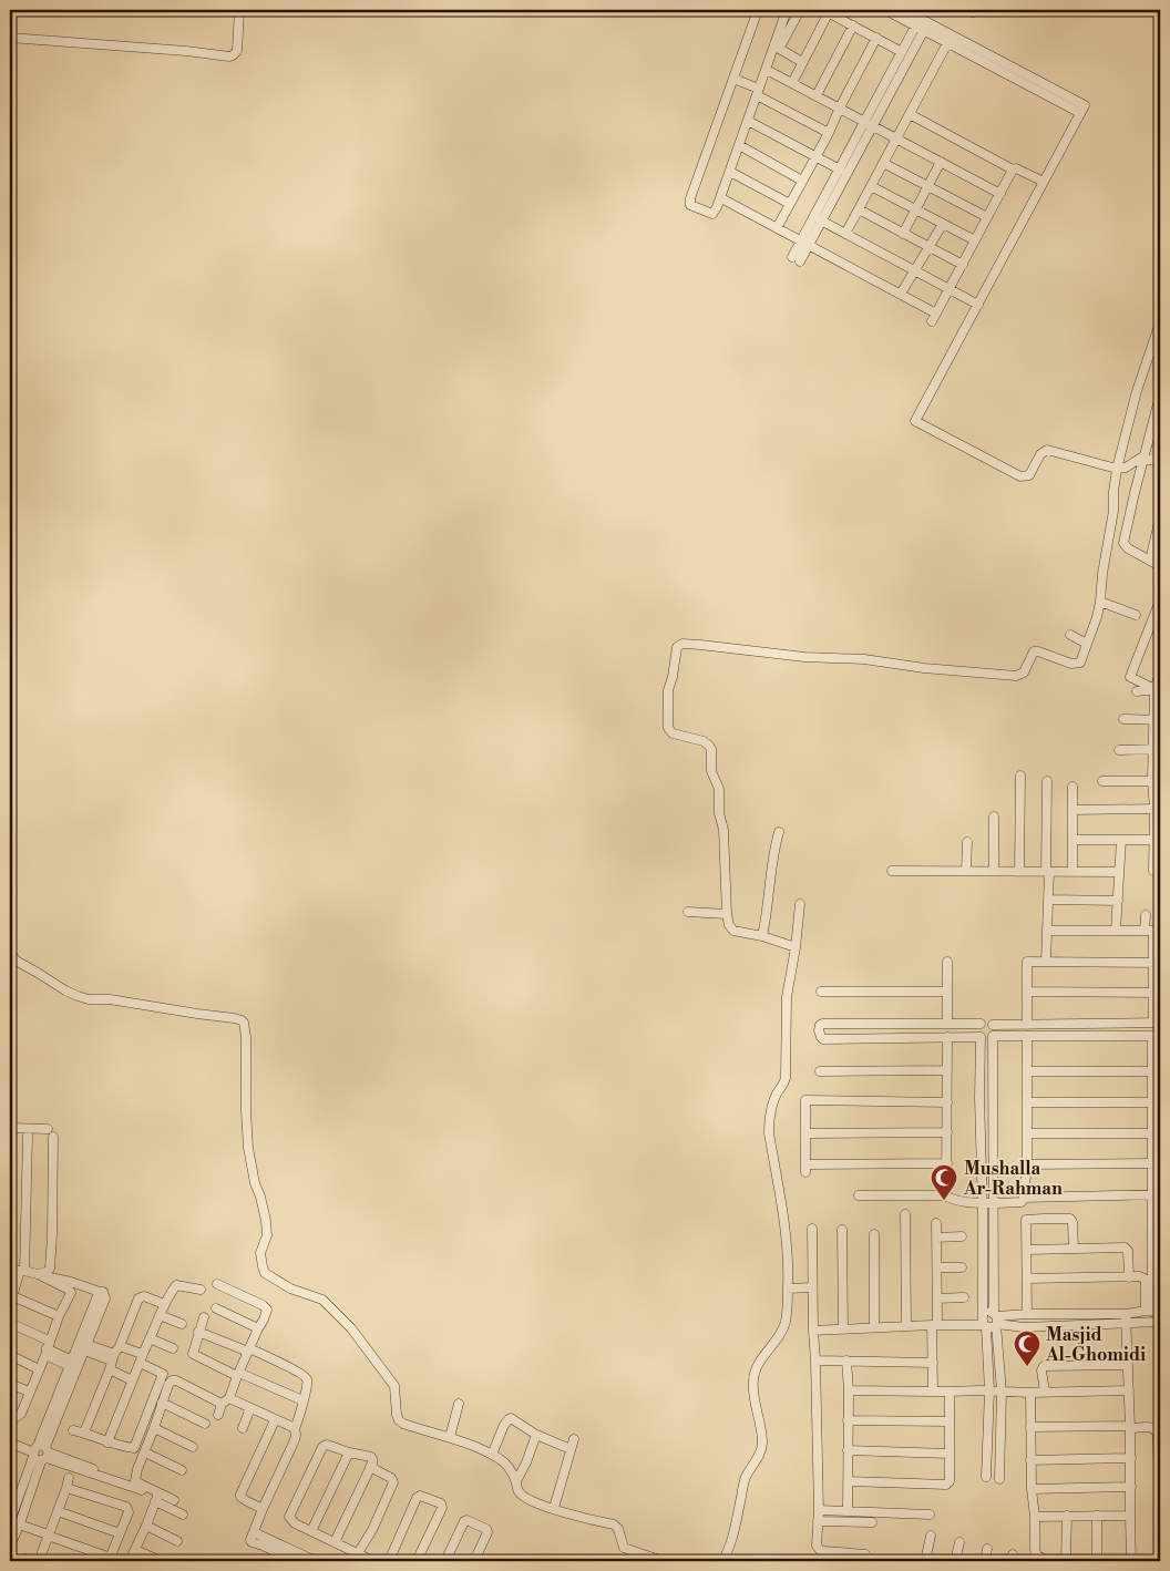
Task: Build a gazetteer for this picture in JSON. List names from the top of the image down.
{
  "places": {
    "mosque": ["Mushalla Ar-Rahman", "Masjid Al-Ghomidi"]
  }
}
